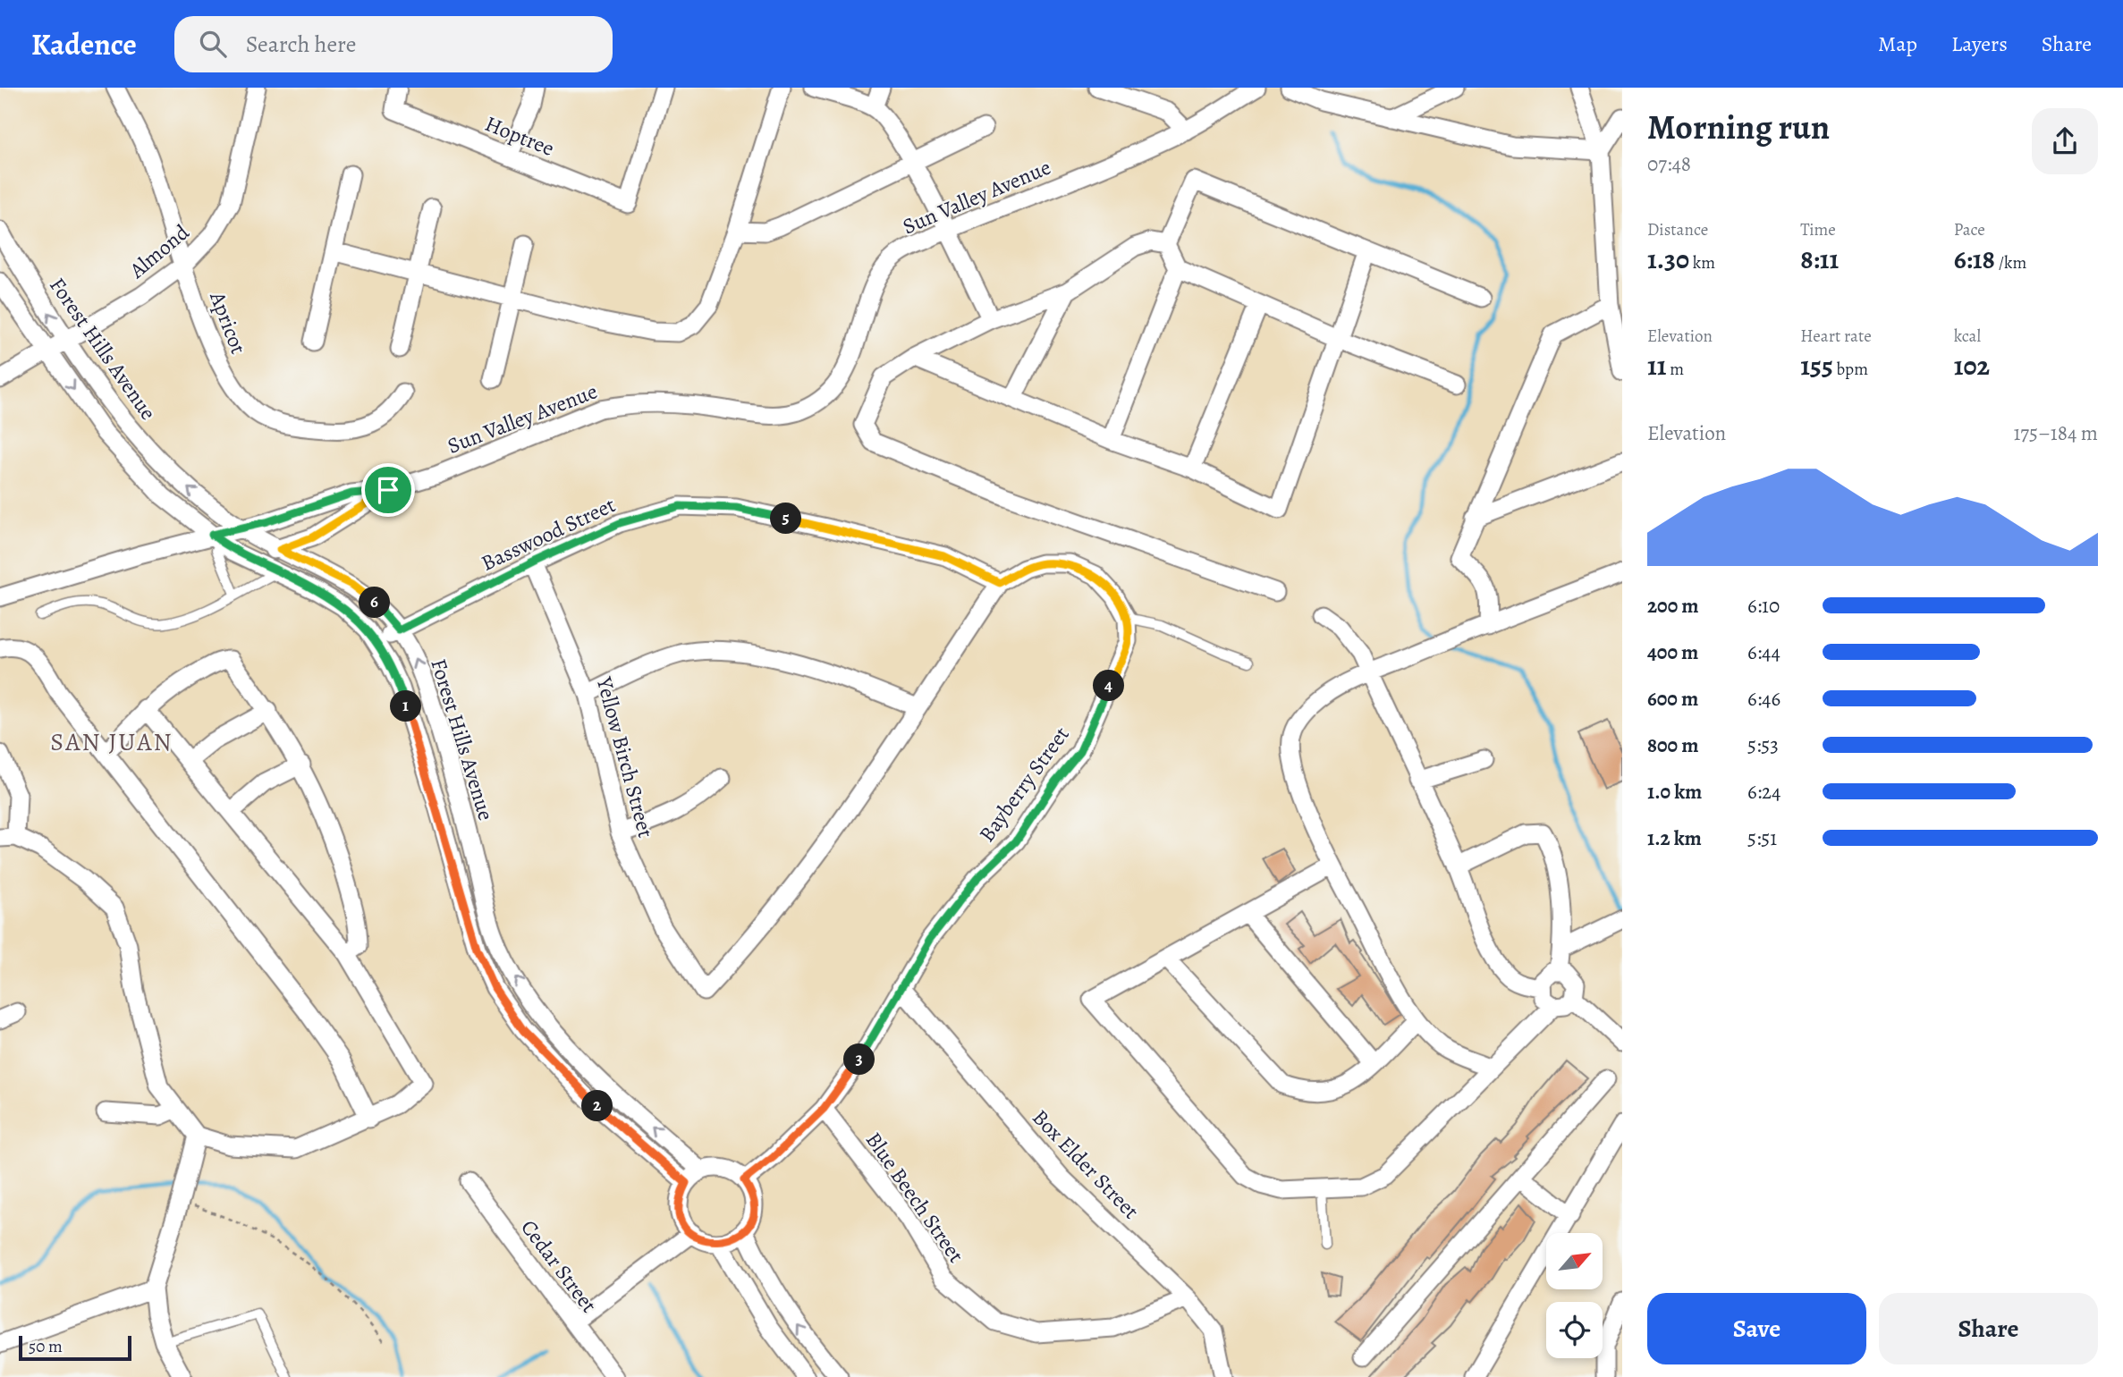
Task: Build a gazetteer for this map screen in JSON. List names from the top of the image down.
{
  "streets": {
    "street": [
      "Hoptree",
      "Sun Valley Avenue",
      "Almond",
      "Apricot",
      "Forest Hills Avenue",
      "Basswood Street",
      "Yellow Birch Street",
      "Bayberry Street",
      "Box Elder Street",
      "Blue Beech Street",
      "Cedar Street"
    ]
  },
  "crossings": [
    ["Sun Valley Avenue", "Forest Hills Avenue"],
    ["Almond", "Apricot"],
    ["Almond", "Forest Hills Avenue"],
    ["Forest Hills Avenue", "Basswood Street"],
    ["Forest Hills Avenue", "Bayberry Street"],
    ["Basswood Street", "Yellow Birch Street"],
    ["Bayberry Street", "Box Elder Street"],
    ["Bayberry Street", "Blue Beech Street"],
    ["Box Elder Street", "Blue Beech Street"]
  ],
  "districts": ["SAN JUAN"],
  "scale_bar": "50 m",
  "north": "top right",
  "page": {
    "header": "Kadence",
    "search": "Search here",
    "nav": ["Map", "Layers", "Share"],
    "heading": ["Morning run", "07:48"],
    "stats": [
      ["Distance", "1.30 km"],
      ["Time", "8:11"],
      ["Pace", "6:18 /km"],
      ["Elevation", "11 m"],
      ["Heart rate", "155 bpm"],
      ["kcal", "102"]
    ],
    "chart": ["Elevation", "175–184 m"],
    "pins": [
      "5",
      "6",
      "4",
      "1",
      "3",
      "2"
    ],
    "list": [
      {
        "name": "200 m",
        "note": "6:10"
      },
      {
        "name": "400 m",
        "note": "6:44"
      },
      {
        "name": "600 m",
        "note": "6:46"
      },
      {
        "name": "800 m",
        "note": "5:53"
      },
      {
        "name": "1.0 km",
        "note": "6:24"
      },
      {
        "name": "1.2 km",
        "note": "5:51"
      }
    ],
    "buttons": ["Save", "Share"],
    "scale": "50 m"
  }
}
